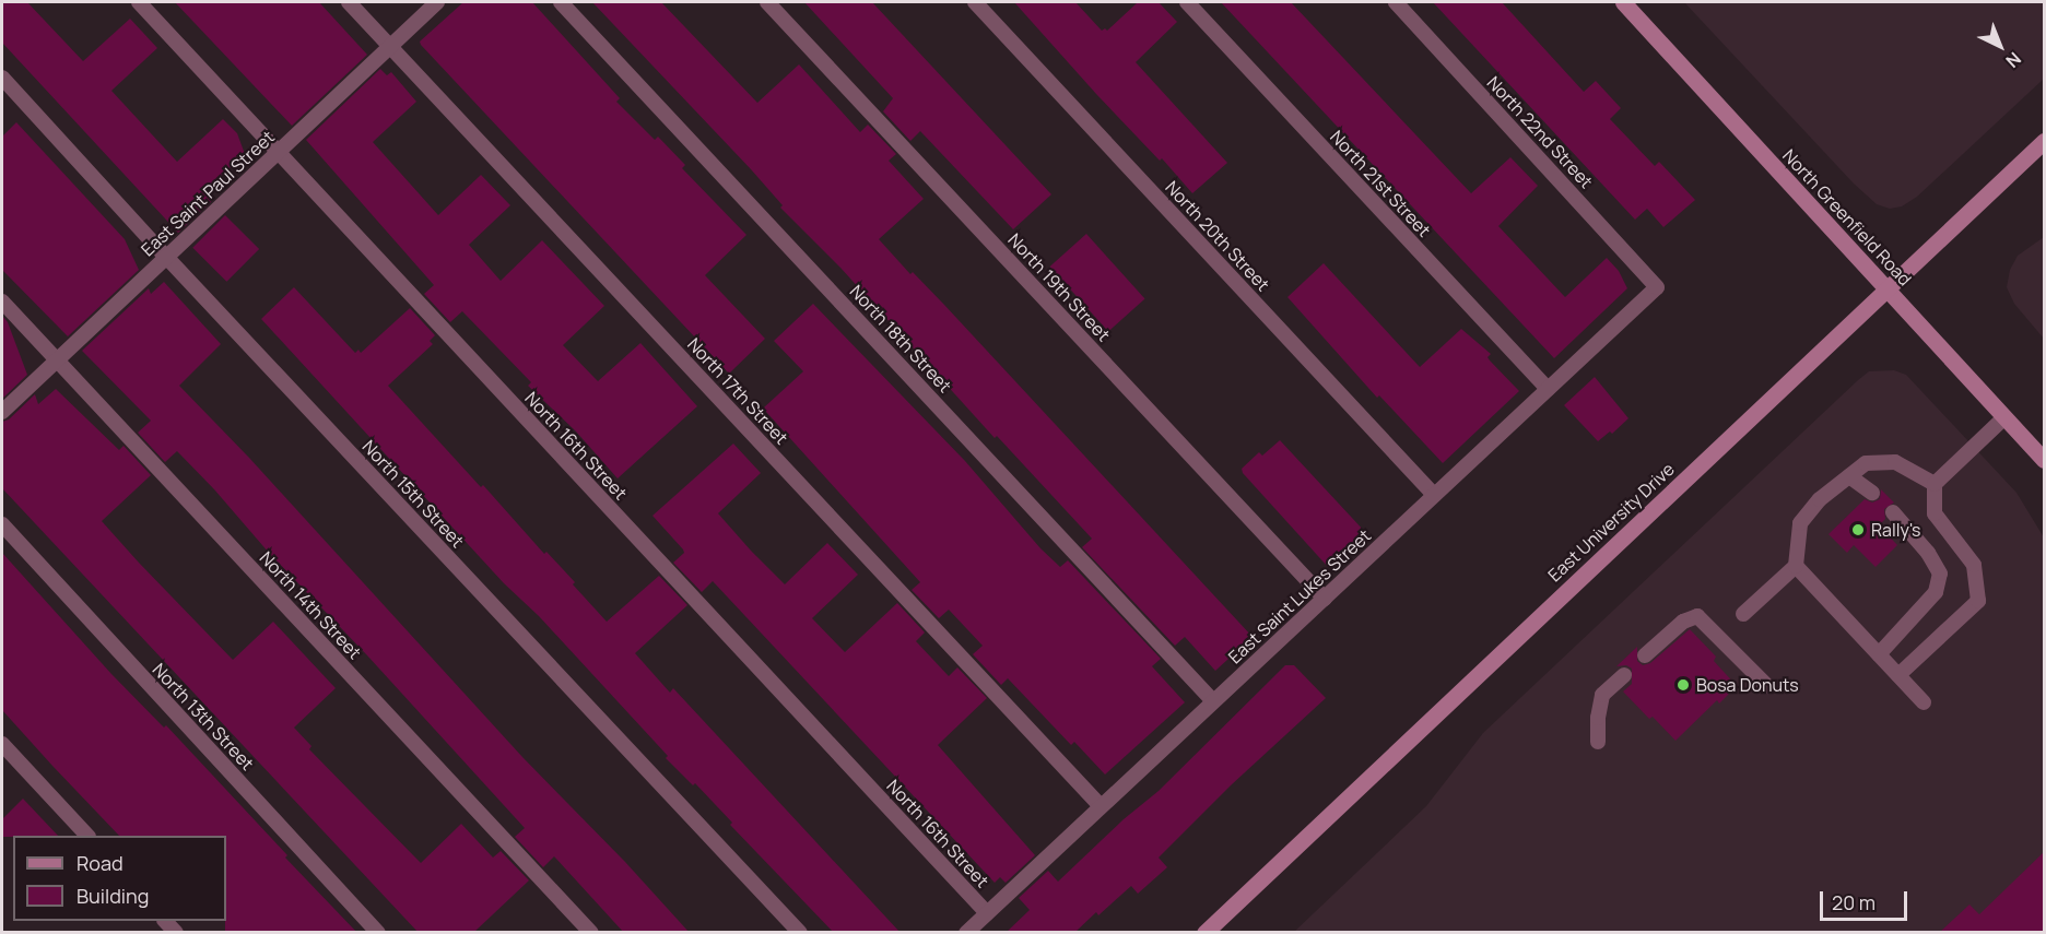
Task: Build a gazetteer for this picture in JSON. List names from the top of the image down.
{
  "streets": {
    "main road": ["North Greenfield Road", "East University Drive"],
    "lane": [
      "North 22nd Street",
      "North 21st Street",
      "East Saint Paul Street",
      "North 20th Street",
      "North 19th Street",
      "North 18th Street",
      "North 17th Street",
      "North 16th Street",
      "North 15th Street",
      "East Saint Lukes Street",
      "North 14th Street",
      "North 13th Street"
    ]
  },
  "crossings": [
    ["North 22nd Street", "East Saint Lukes Street"],
    ["North 21st Street", "East Saint Lukes Street"],
    ["East Saint Paul Street", "North 17th Street"],
    ["East Saint Paul Street", "North 16th Street"],
    ["East Saint Paul Street", "North 15th Street"],
    ["East Saint Paul Street", "North 14th Street"],
    ["North Greenfield Road", "East University Drive"],
    ["North 20th Street", "East Saint Lukes Street"],
    ["North 19th Street", "East Saint Lukes Street"],
    ["North 18th Street", "East Saint Lukes Street"],
    ["North 17th Street", "East Saint Lukes Street"],
    ["North 16th Street", "East Saint Lukes Street"]
  ],
  "places": ["Rally's", "Bosa Donuts"],
  "legend": ["Road", "Building"],
  "scale_bar": "20 m",
  "north": "bottom right"
}
